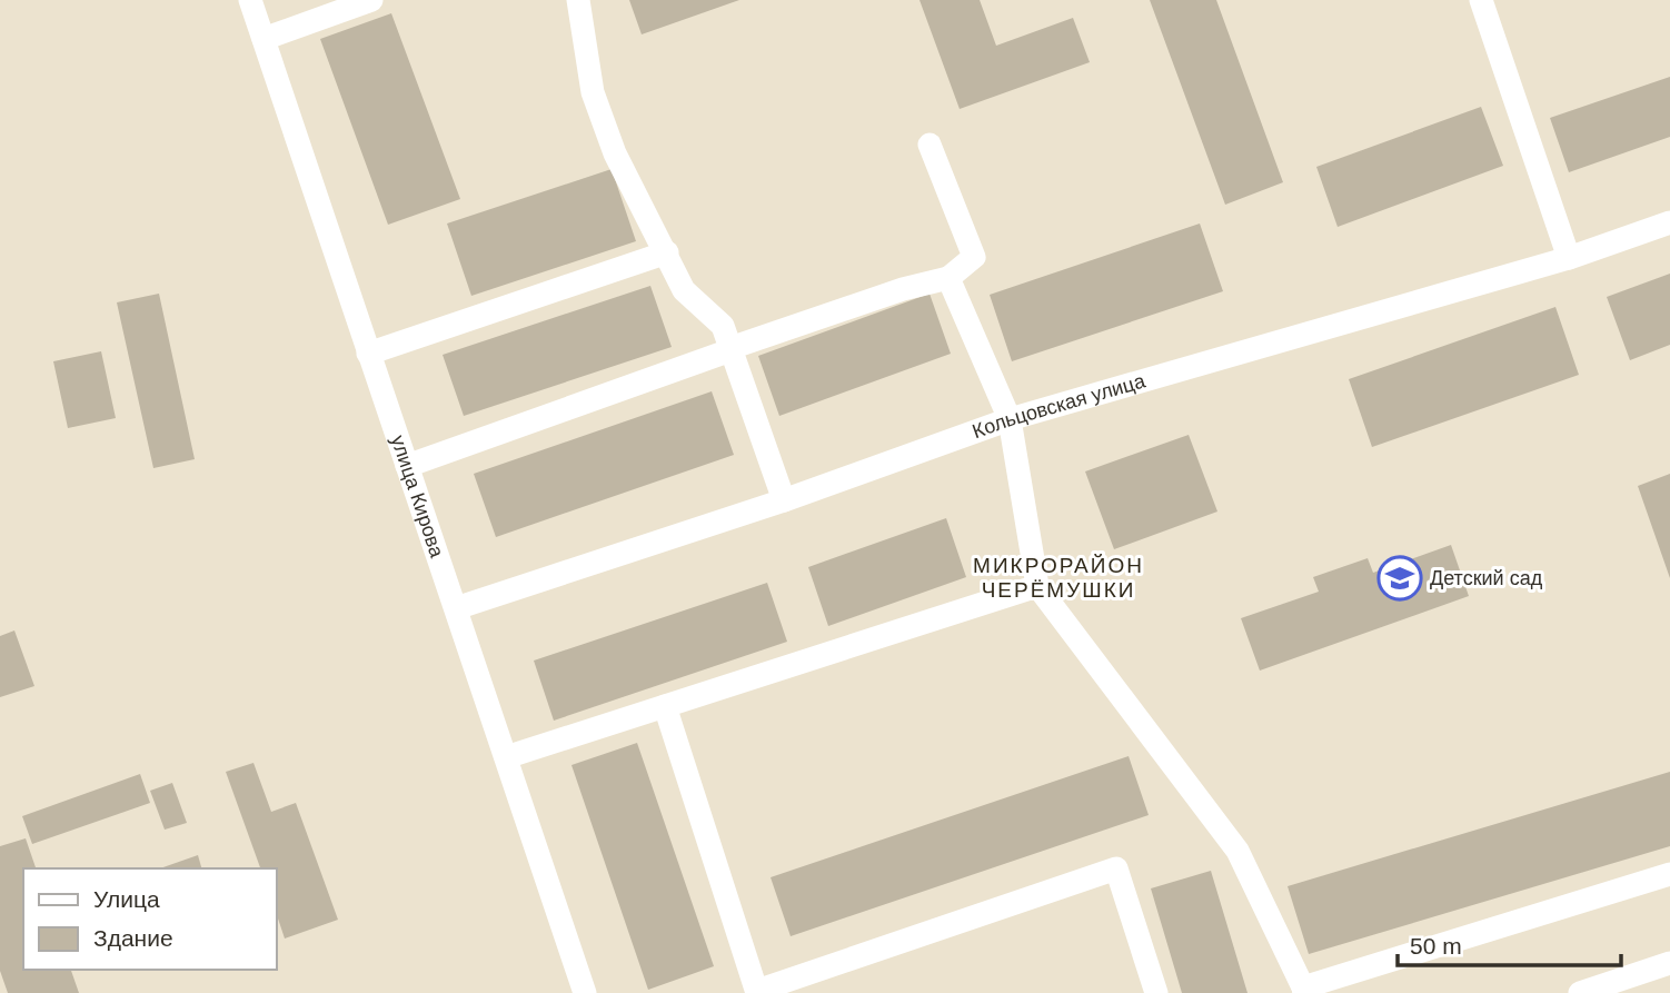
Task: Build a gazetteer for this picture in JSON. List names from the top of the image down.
{
  "streets": {
    "street": ["Кольцовская улица", "улица Кирова"]
  },
  "crossings": [
    ["Кольцовская улица", "улица Кирова"]
  ],
  "districts": ["МИКРОРАЙОН ЧЕРЁМУШКИ"],
  "places": {
    "school or university": ["Детский сад"]
  },
  "legend": ["Улица", "Здание"],
  "scale_bar": "50 m"
}
